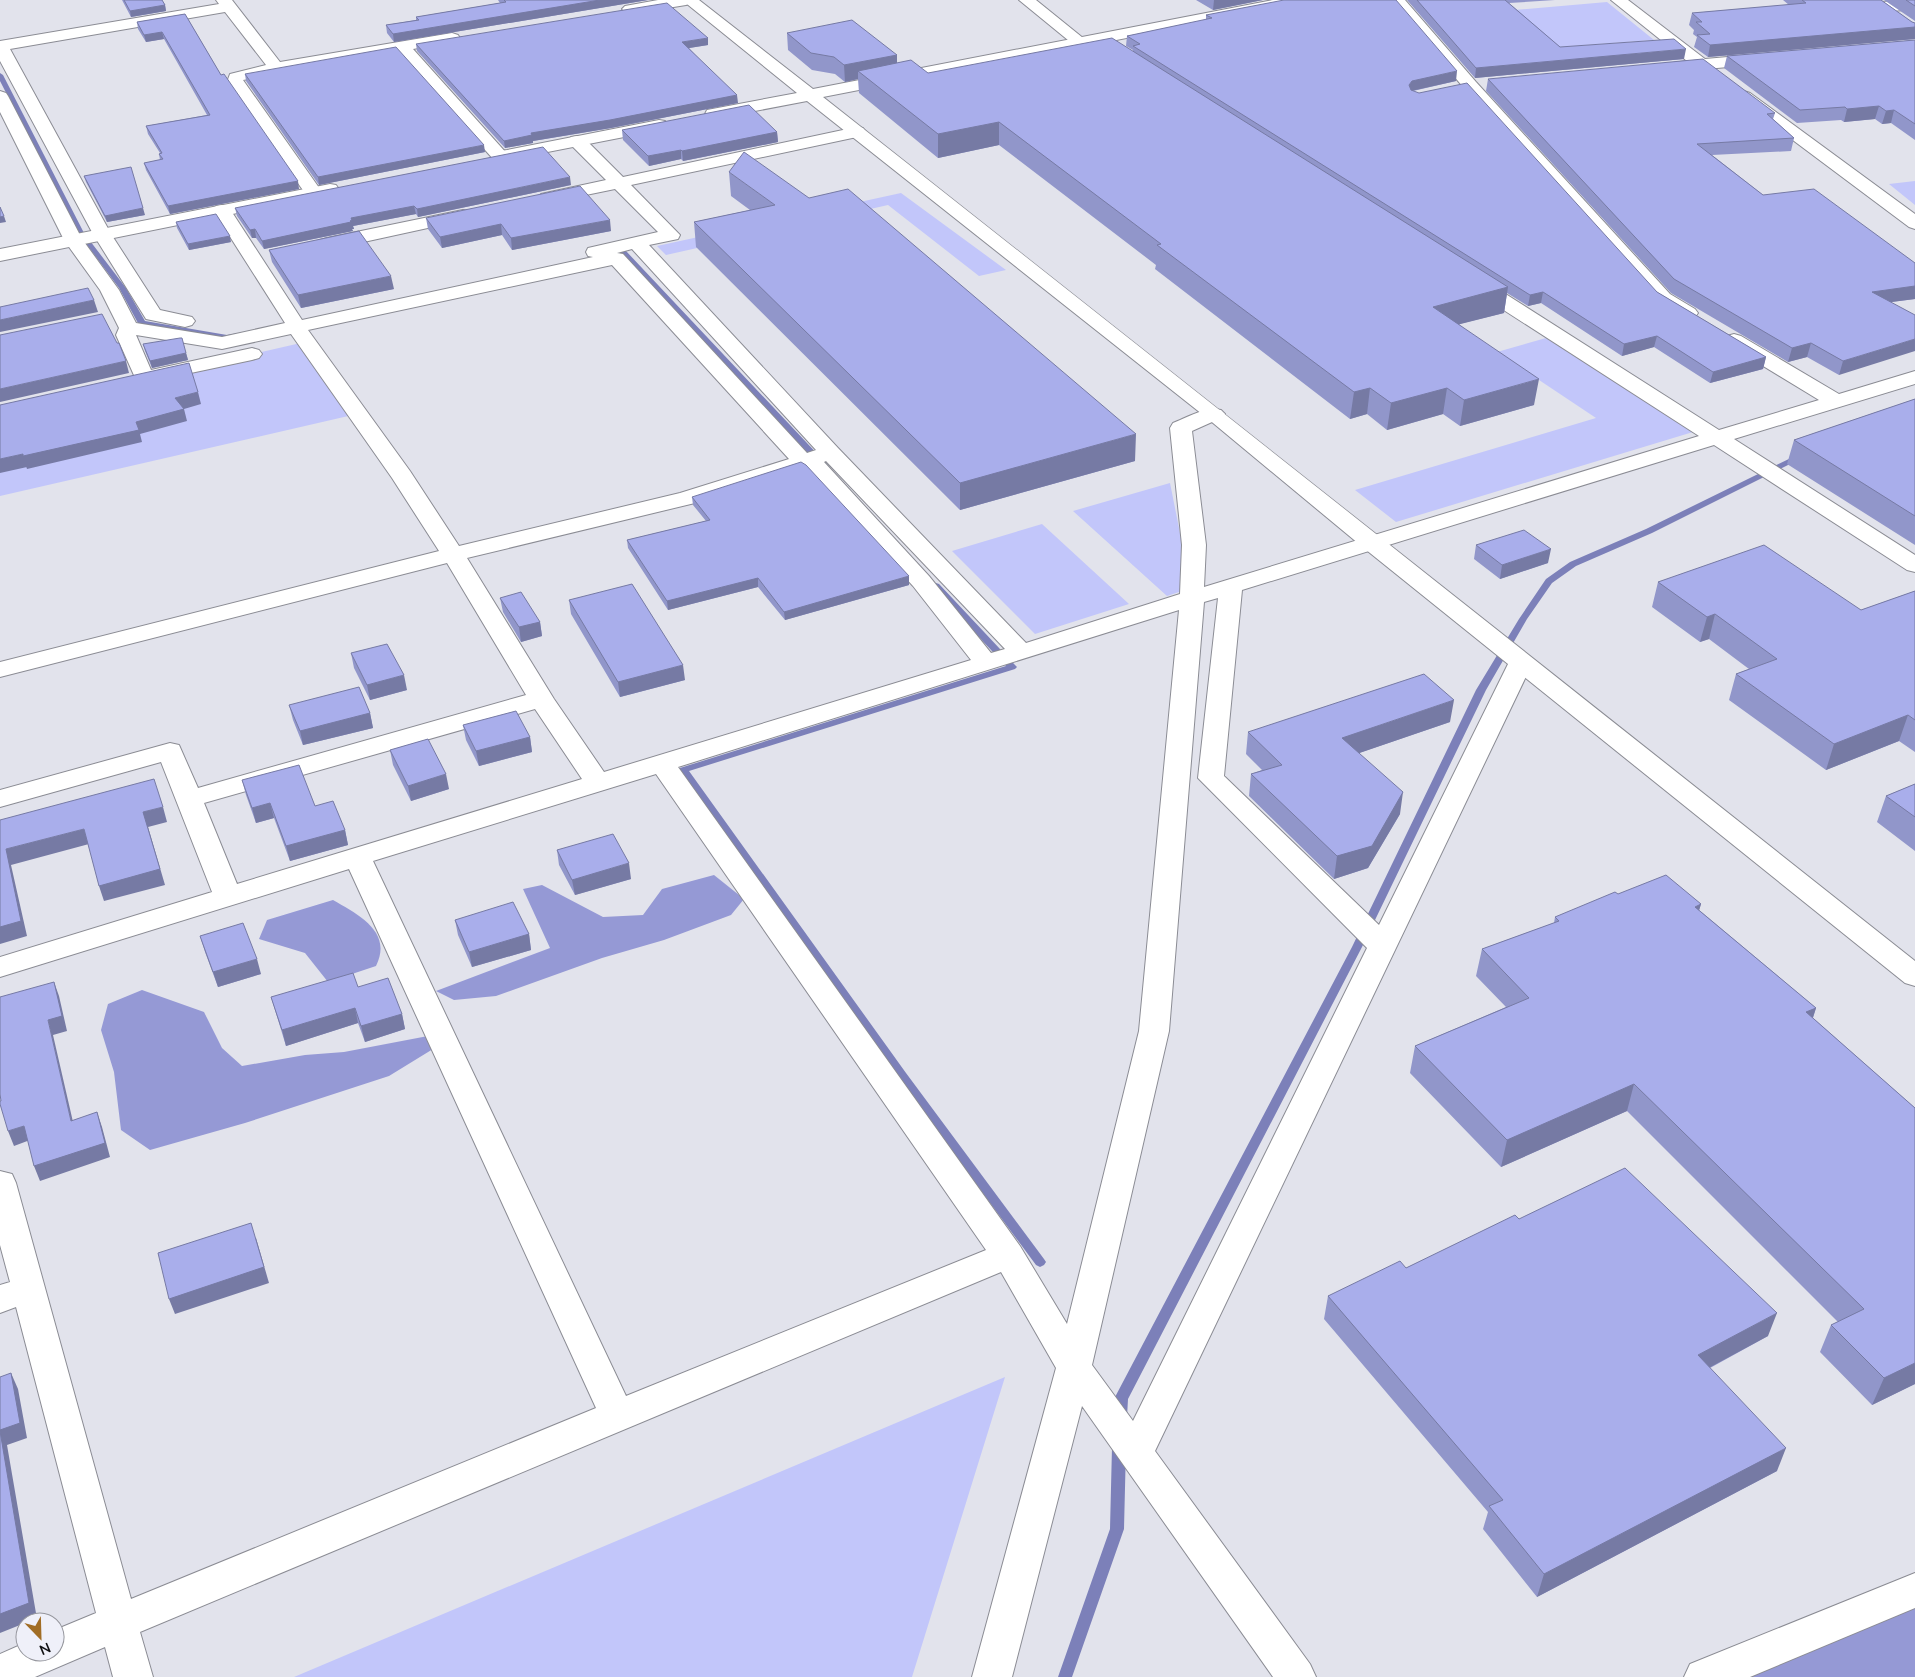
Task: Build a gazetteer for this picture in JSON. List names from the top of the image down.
{
  "north": "bottom right"
}
